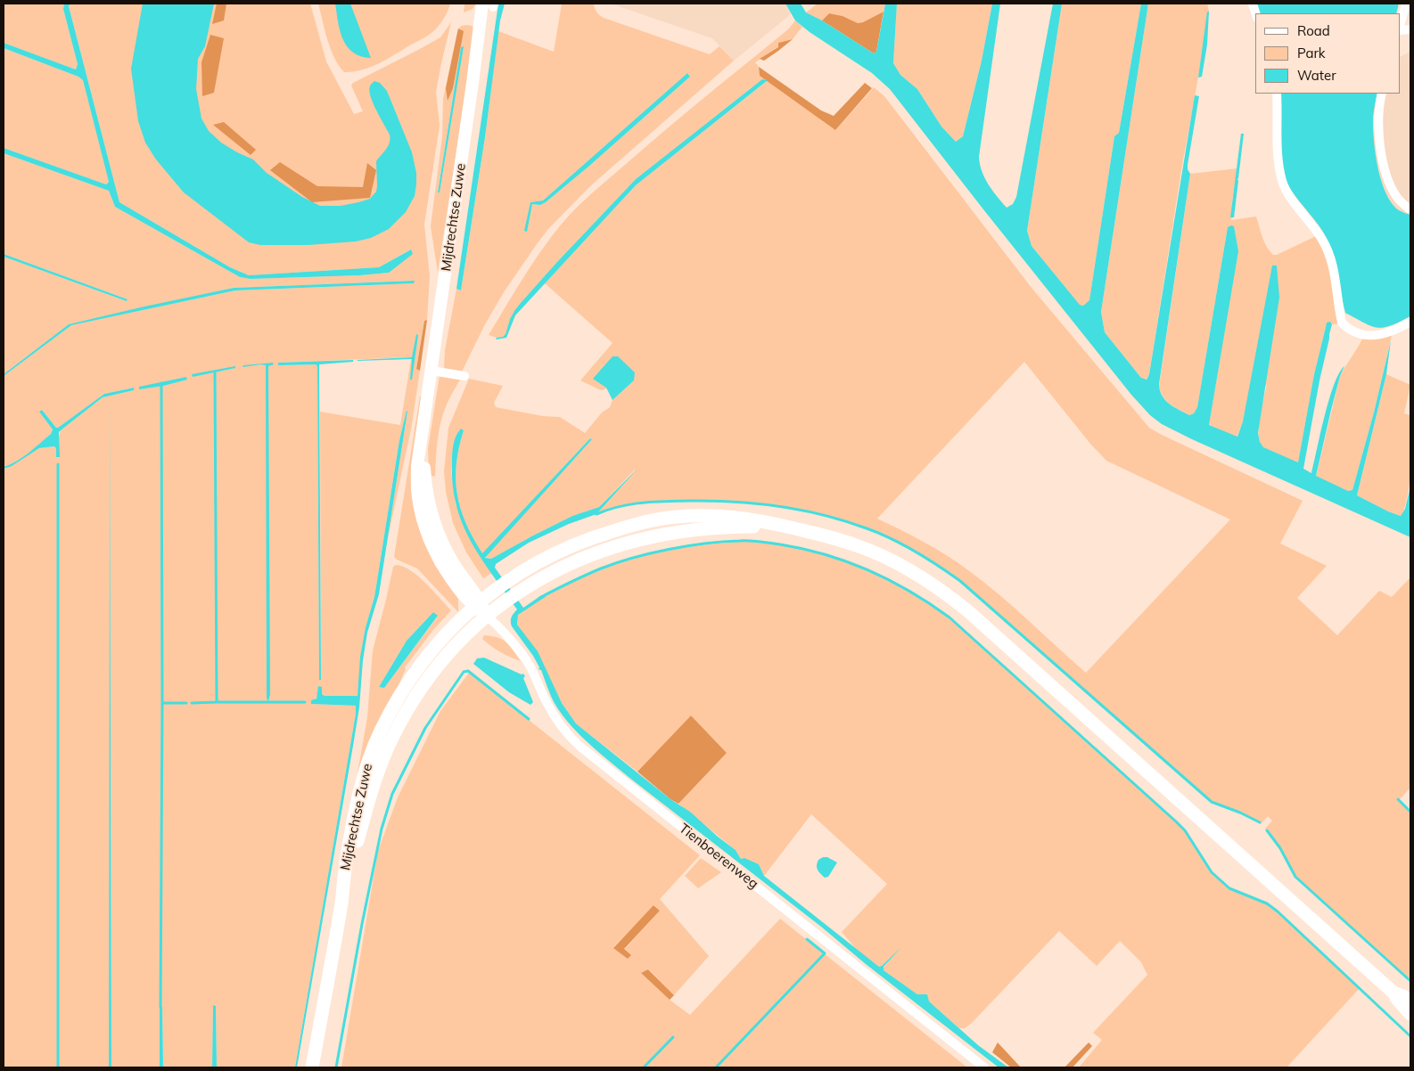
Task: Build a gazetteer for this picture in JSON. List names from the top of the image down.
{
  "streets": {
    "main road": ["Mijdrechtse Zuwe"],
    "street": ["Tienboerenweg"]
  },
  "crossings": [
    ["Mijdrechtse Zuwe", "Tienboerenweg"]
  ],
  "legend": ["Road", "Park", "Water"]
}
